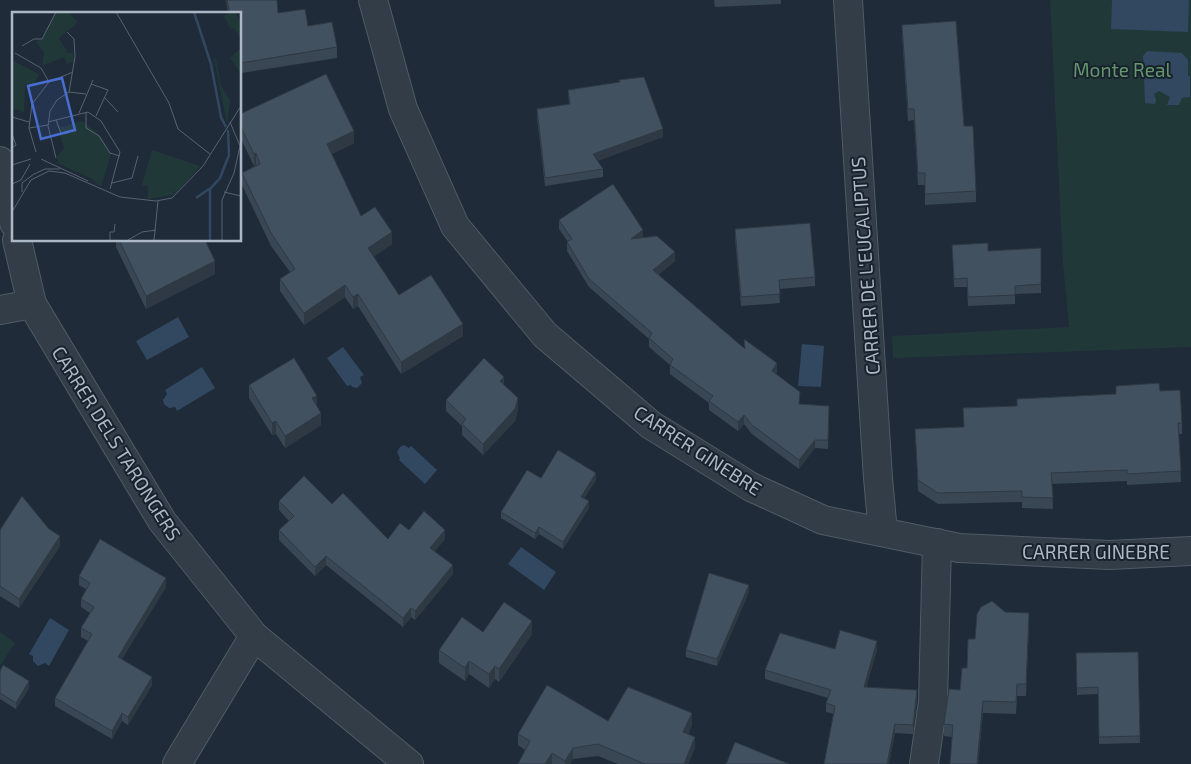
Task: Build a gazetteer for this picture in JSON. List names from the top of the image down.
{
  "streets": {
    "street": ["CARRER DE L'EUCALIPTUS", "CARRER DELS TARONGERS", "CARRER GINEBRE"]
  },
  "crossings": [
    ["CARRER DE L'EUCALIPTUS", "CARRER GINEBRE"]
  ],
  "parks": ["Monte Real"]
}
